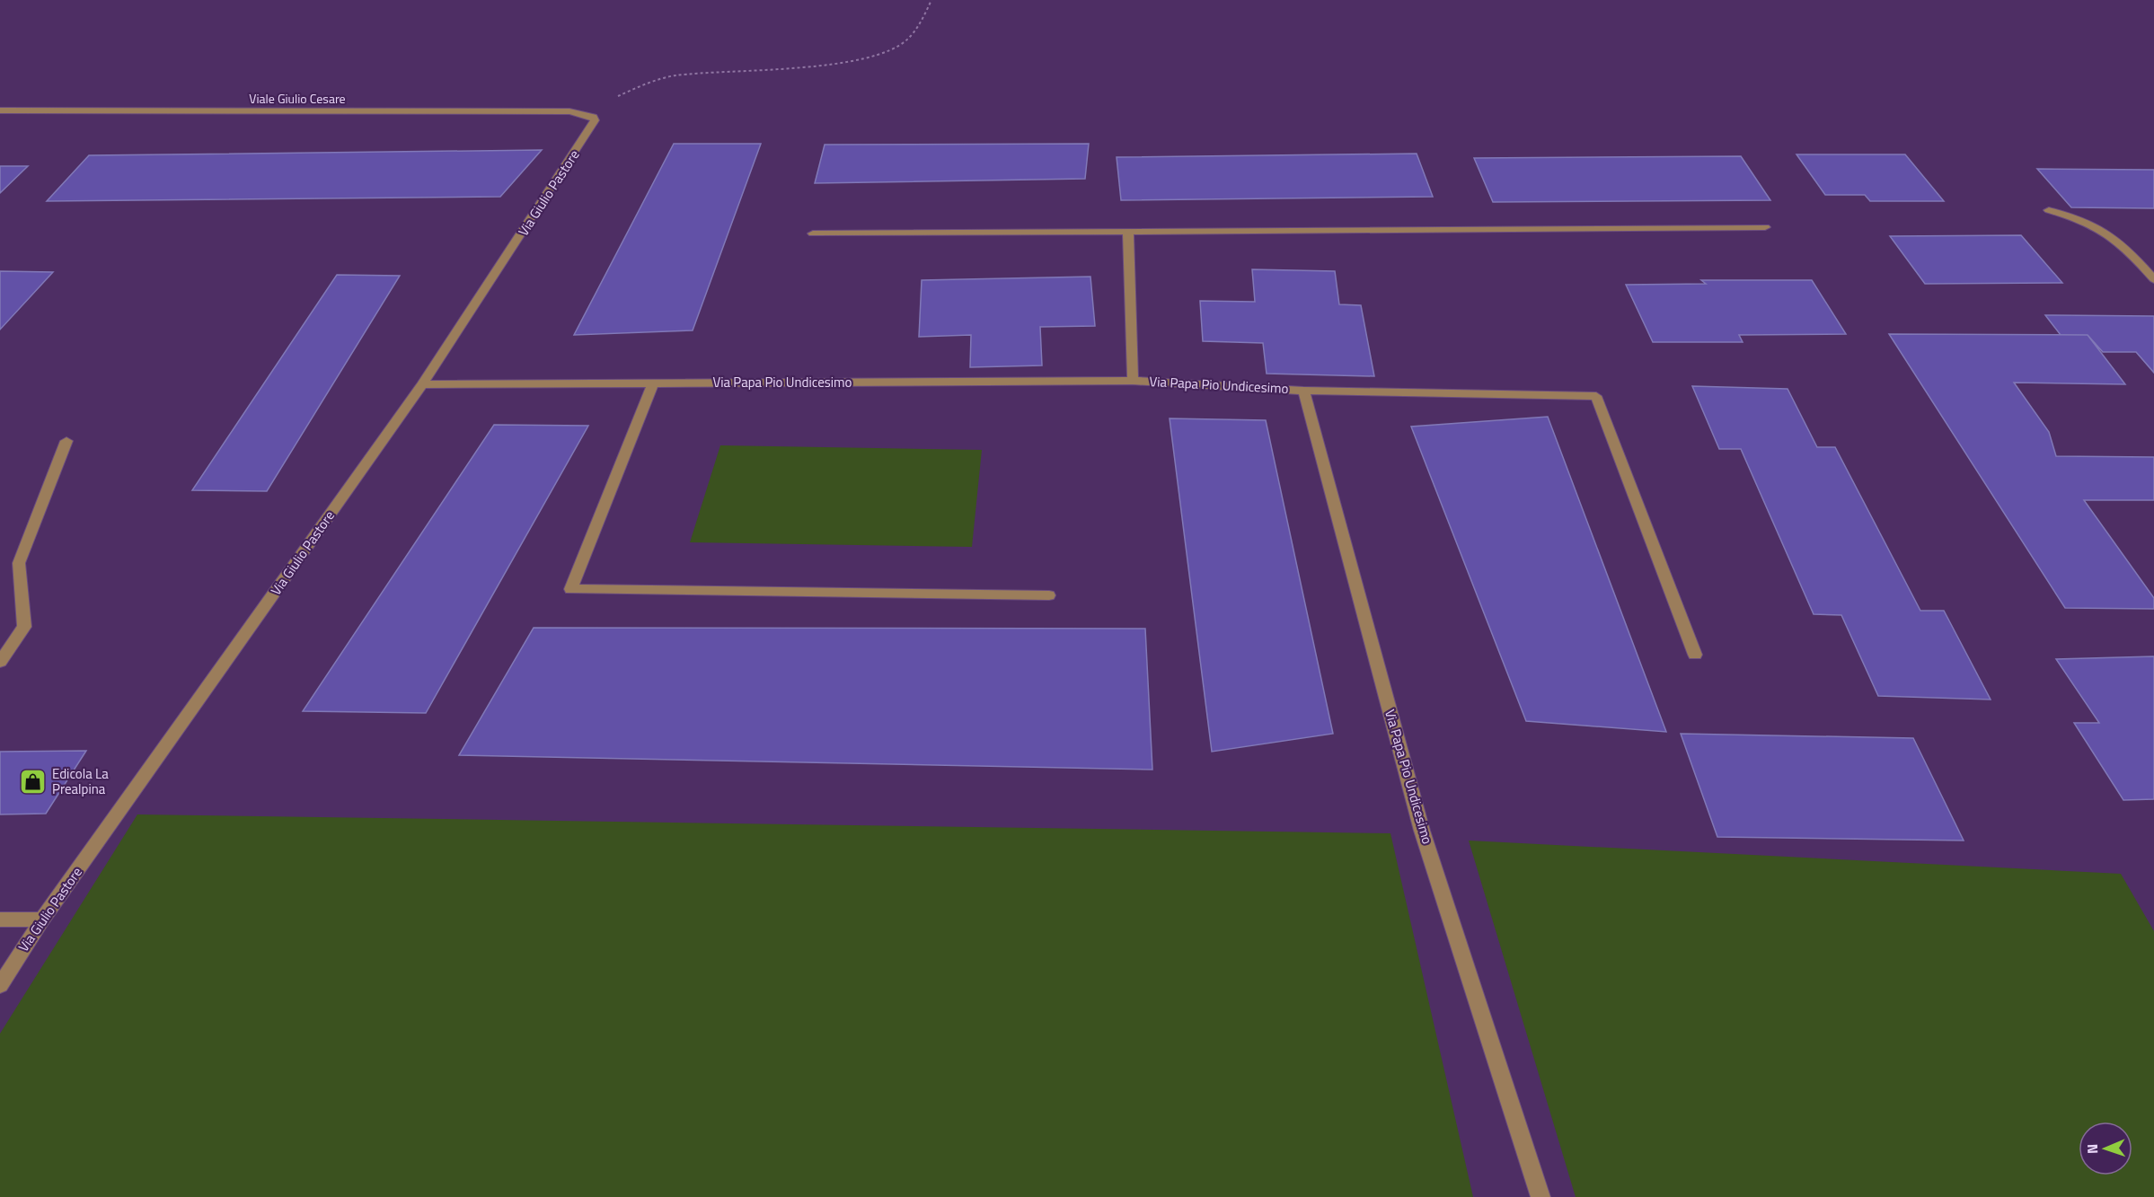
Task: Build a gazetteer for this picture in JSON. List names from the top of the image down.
{
  "streets": {
    "street": ["Viale Giulio Cesare", "Via Giulio Pastore", "Via Papa Pio Undicesimo"]
  },
  "crossings": [
    ["Viale Giulio Cesare", "Via Giulio Pastore"],
    ["Via Giulio Pastore", "Via Papa Pio Undicesimo"]
  ],
  "places": {
    "shop": ["Edicola La Prealpina"]
  },
  "north": "left"
}
